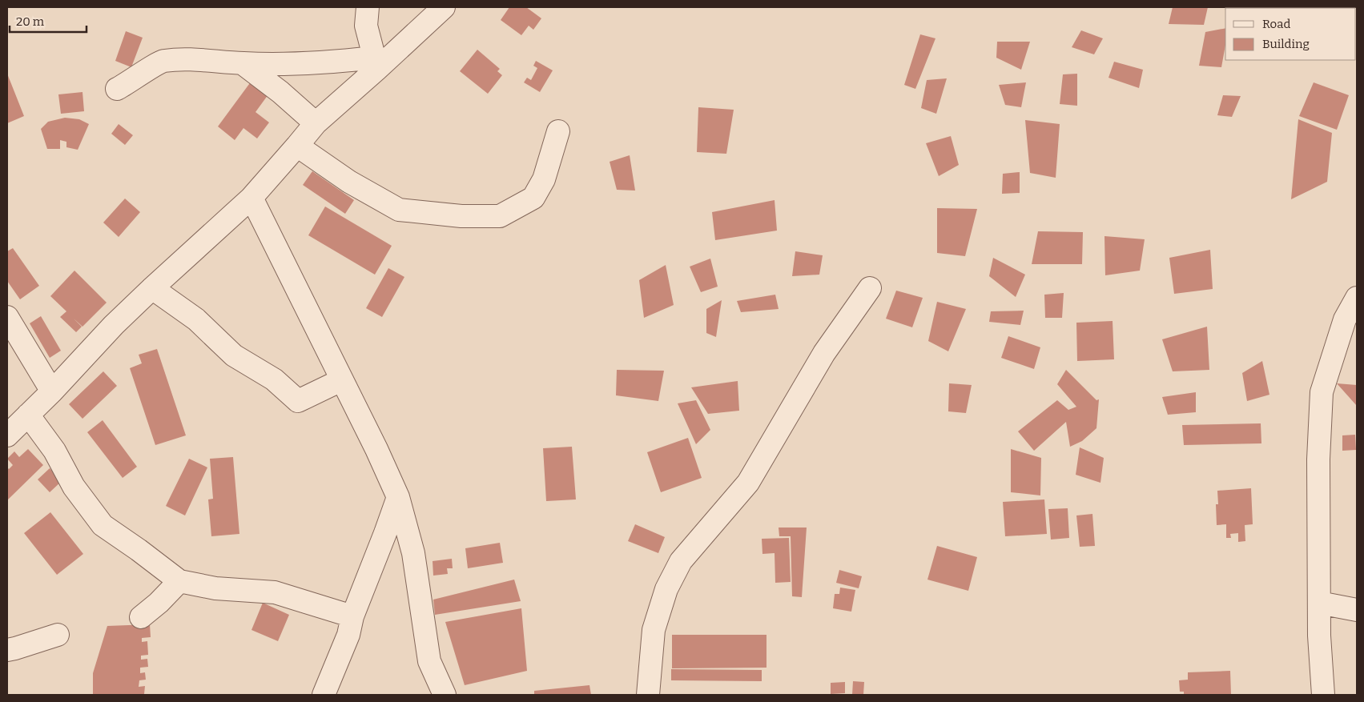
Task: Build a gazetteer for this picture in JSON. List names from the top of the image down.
{
  "legend": ["Road", "Building"],
  "scale_bar": "20 m"
}
